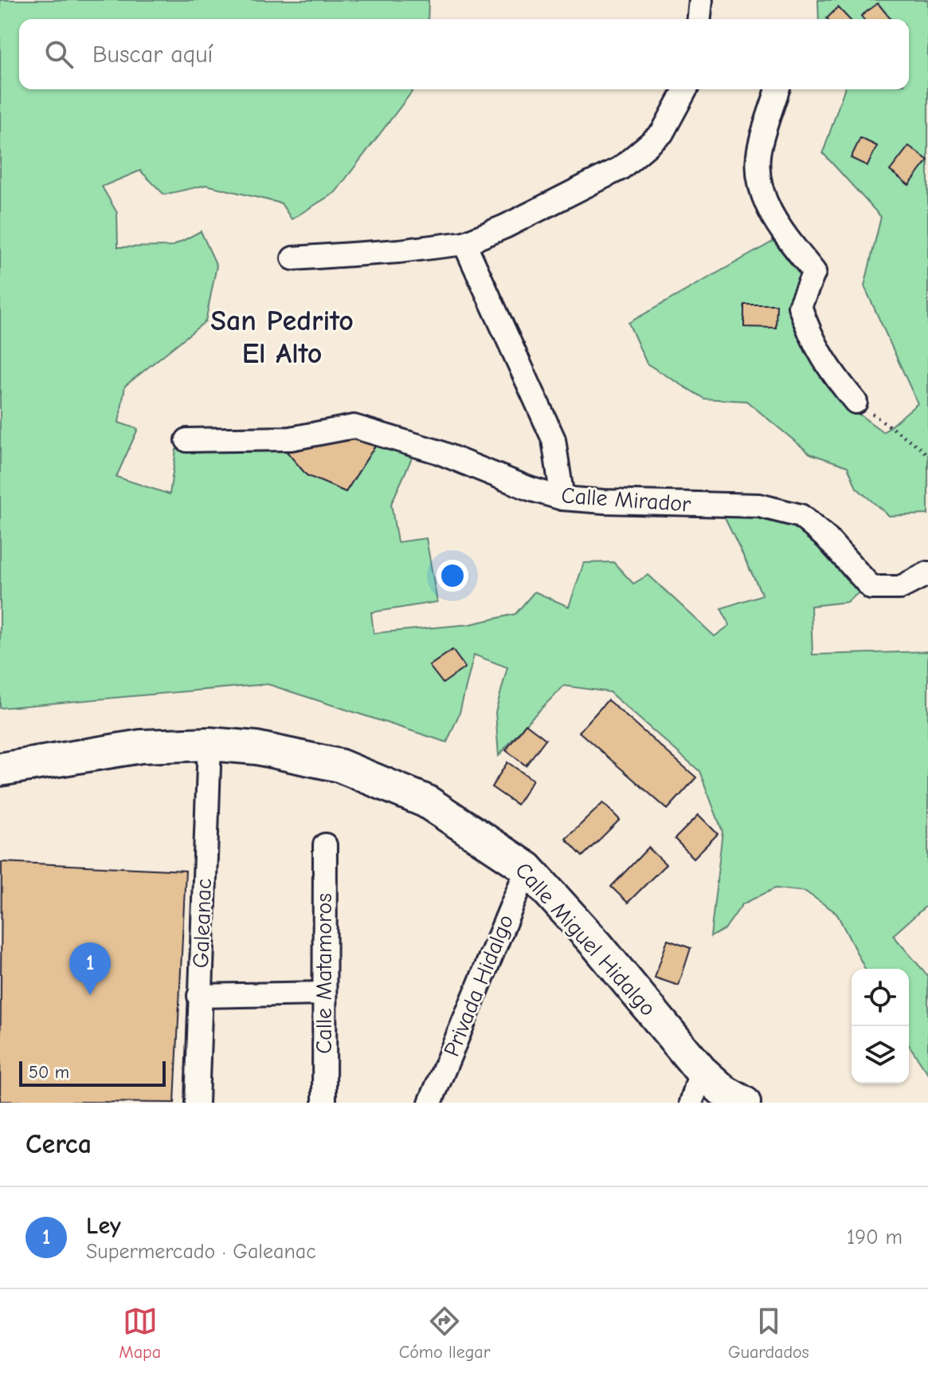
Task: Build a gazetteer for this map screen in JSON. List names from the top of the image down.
{
  "streets": {
    "main road": ["Calle Miguel Hidalgo"],
    "street": [
      "Calle Mirador",
      "Galeanac",
      "Calle Matamoros",
      "Privada Hidalgo"
    ]
  },
  "crossings": [
    ["Galeanac", "Calle Miguel Hidalgo"],
    ["Calle Miguel Hidalgo", "Privada Hidalgo"]
  ],
  "districts": ["San Pedrito El Alto"],
  "scale_bar": "50 m",
  "page": {
    "search": "Buscar aquí",
    "pins": "1",
    "scale": "50 m",
    "heading": "Cerca",
    "list": [
      {
        "mark": "1",
        "name": "Ley",
        "note": "Supermercado · Galeanac",
        "value": "190 m"
      }
    ],
    "nav": ["Mapa", "Cómo llegar", "Guardados"]
  }
}
